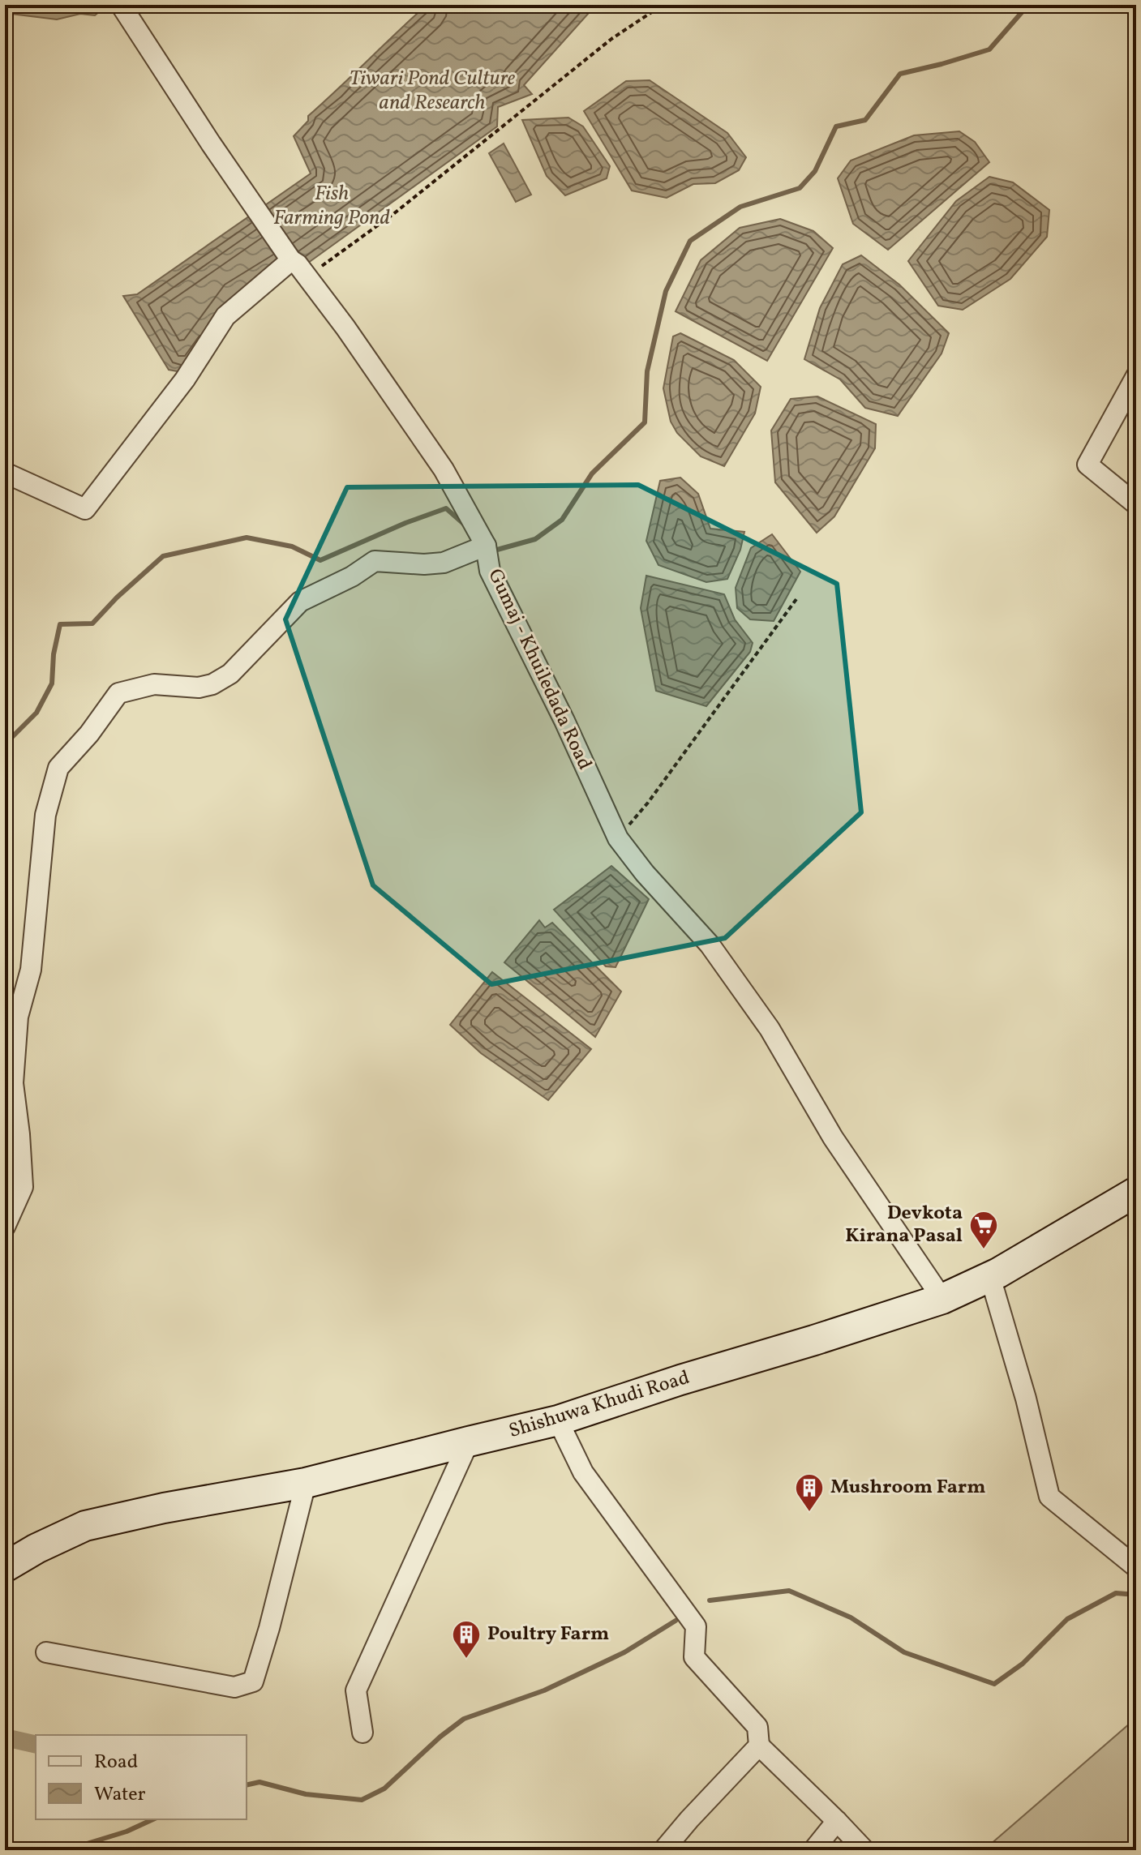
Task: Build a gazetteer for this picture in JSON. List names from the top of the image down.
{
  "streets": {
    "main road": ["Shishuwa Khudi Road"],
    "street": ["Gumaj - Khuiledada Road"]
  },
  "crossings": [
    ["Gumaj - Khuiledada Road", "Shishuwa Khudi Road"]
  ],
  "water": ["Tiwari Pond Culture and Research", "Fish Farming Pond"],
  "places": {
    "supermarket": ["Devkota Kirana Pasal"],
    "building": ["Mushroom Farm", "Poultry Farm"]
  },
  "legend": ["Road", "Water"]
}
